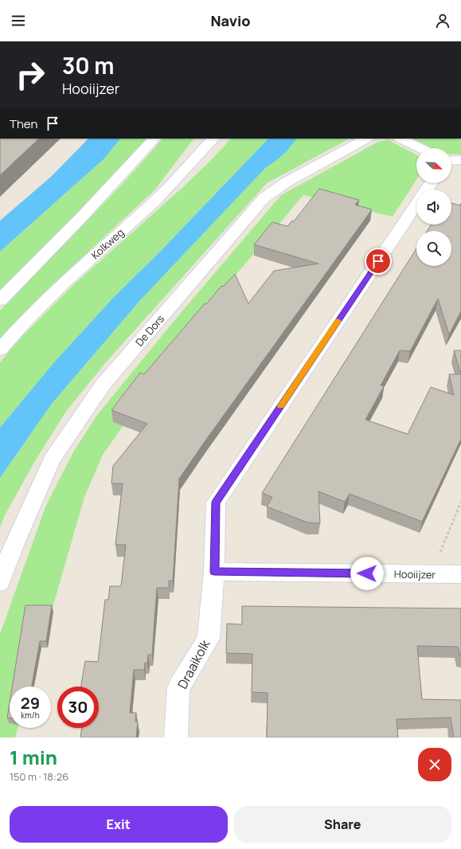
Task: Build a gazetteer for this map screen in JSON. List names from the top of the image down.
{
  "streets": {
    "street": [
      "Kolkweg",
      "De Dors",
      "Hooiijzer",
      "Draaikolk"
    ]
  },
  "crossings": [
    ["Hooiijzer", "Draaikolk"]
  ],
  "north": "bottom right",
  "page": {
    "header": "Navio",
    "turn": ["30 m", "Hooiijzer"],
    "then": "Then",
    "speed": "29 km/h",
    "limit": "30",
    "heading": ["1 min", "150 m · 18:26"],
    "buttons": ["Exit", "Share"]
  }
}
